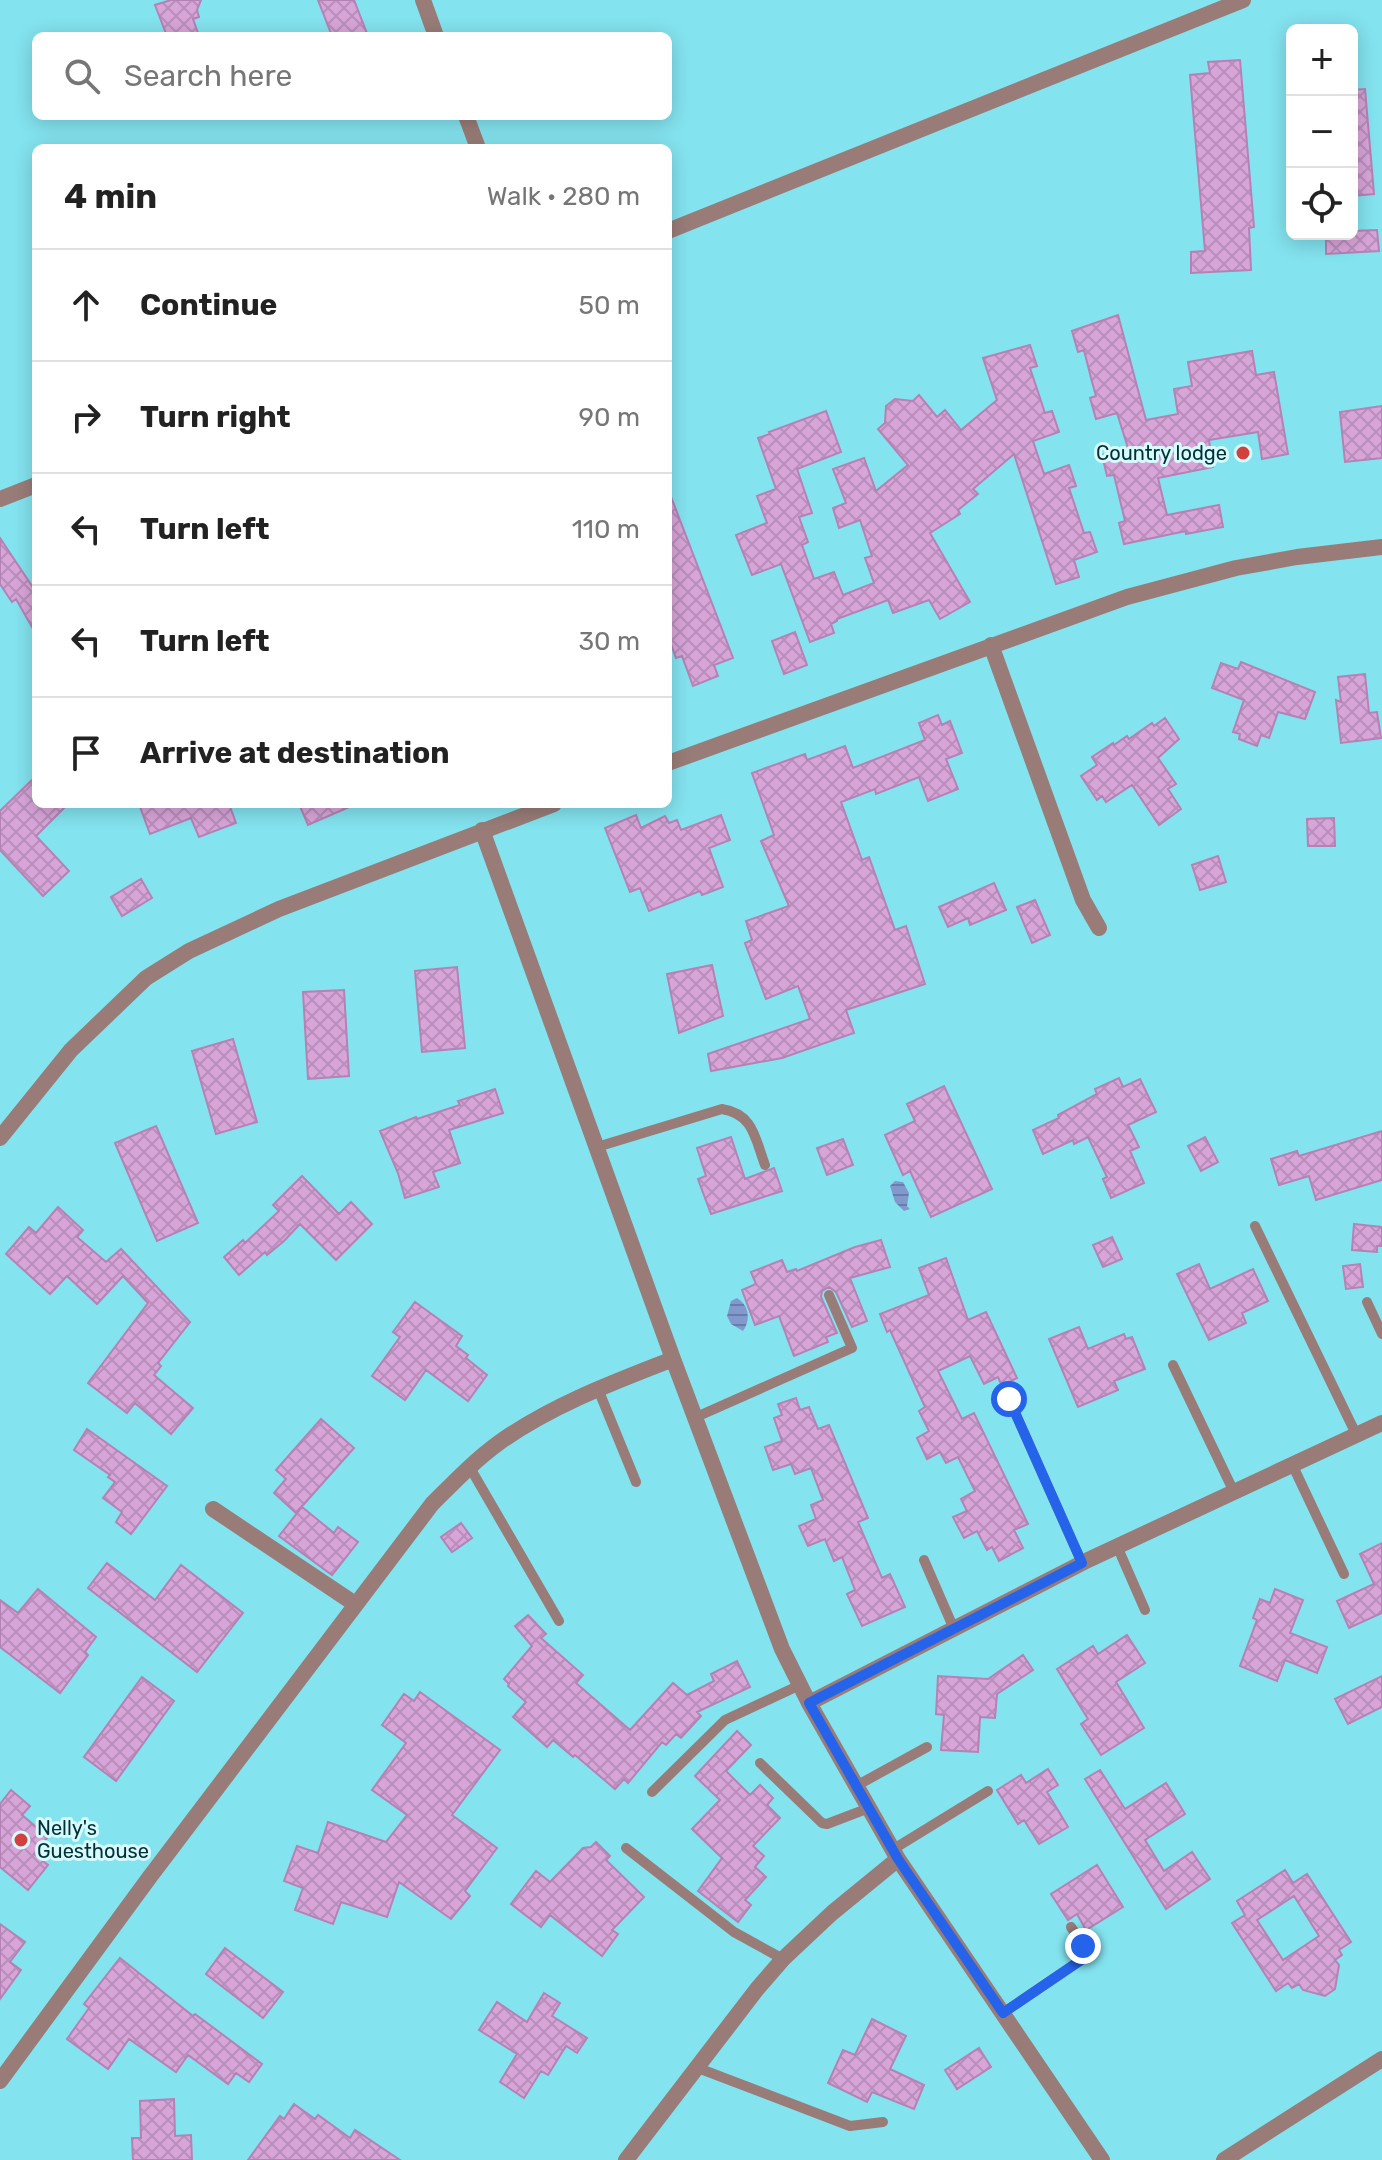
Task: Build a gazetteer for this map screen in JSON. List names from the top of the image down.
{
  "places": ["Country lodge", "Nelly's Guesthouse"],
  "page": {
    "map_buttons": ["+", "−"],
    "search": "Search here",
    "heading": ["4 min", "Walk · 280 m"],
    "list": [
      ["Continue", "50 m"],
      ["Turn right", "90 m"],
      ["Turn left", "110 m"],
      ["Turn left", "30 m"],
      "Arrive at destination"
    ]
  }
}
